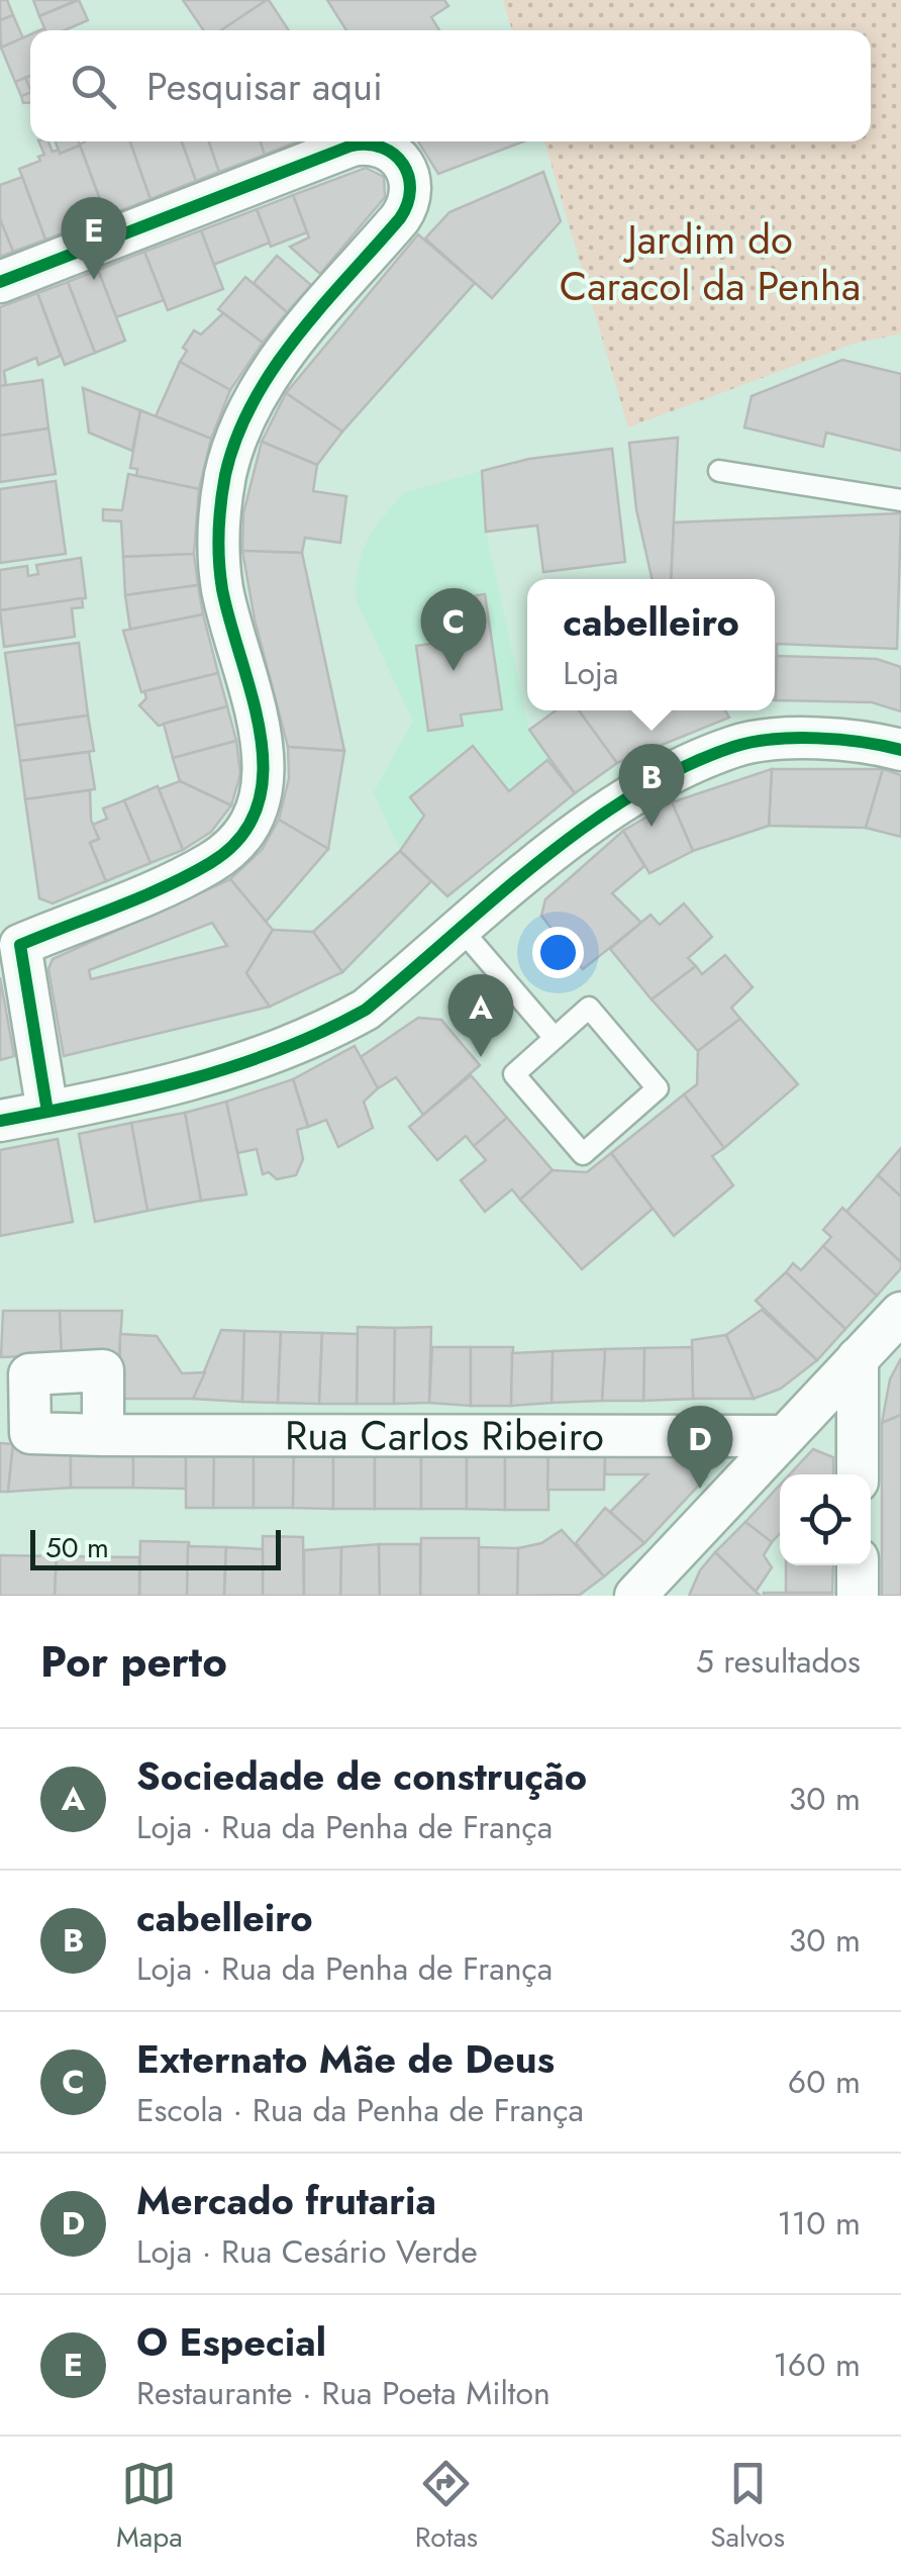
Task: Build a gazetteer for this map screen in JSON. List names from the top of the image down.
{
  "streets": {
    "street": ["Rua Carlos Ribeiro"]
  },
  "parks": ["Jardim do Caracol da Penha"],
  "scale_bar": "50 m",
  "page": {
    "search": "Pesquisar aqui",
    "pins": [
      "E",
      "C",
      "B",
      "A",
      "D"
    ],
    "popup": ["cabelleiro", "Loja"],
    "scale": "50 m",
    "heading": ["Por perto", "5 resultados"],
    "list": [
      {
        "mark": "A",
        "name": "Sociedade de construção",
        "note": "Loja · Rua da Penha de França",
        "value": "30 m"
      },
      {
        "mark": "B",
        "name": "cabelleiro",
        "note": "Loja · Rua da Penha de França",
        "value": "30 m"
      },
      {
        "mark": "C",
        "name": "Externato Mãe de Deus",
        "note": "Escola · Rua da Penha de França",
        "value": "60 m"
      },
      {
        "mark": "D",
        "name": "Mercado frutaria",
        "note": "Loja · Rua Cesário Verde",
        "value": "110 m"
      },
      {
        "mark": "E",
        "name": "O Especial",
        "note": "Restaurante · Rua Poeta Milton",
        "value": "160 m"
      }
    ],
    "nav": ["Mapa", "Rotas", "Salvos"]
  }
}
